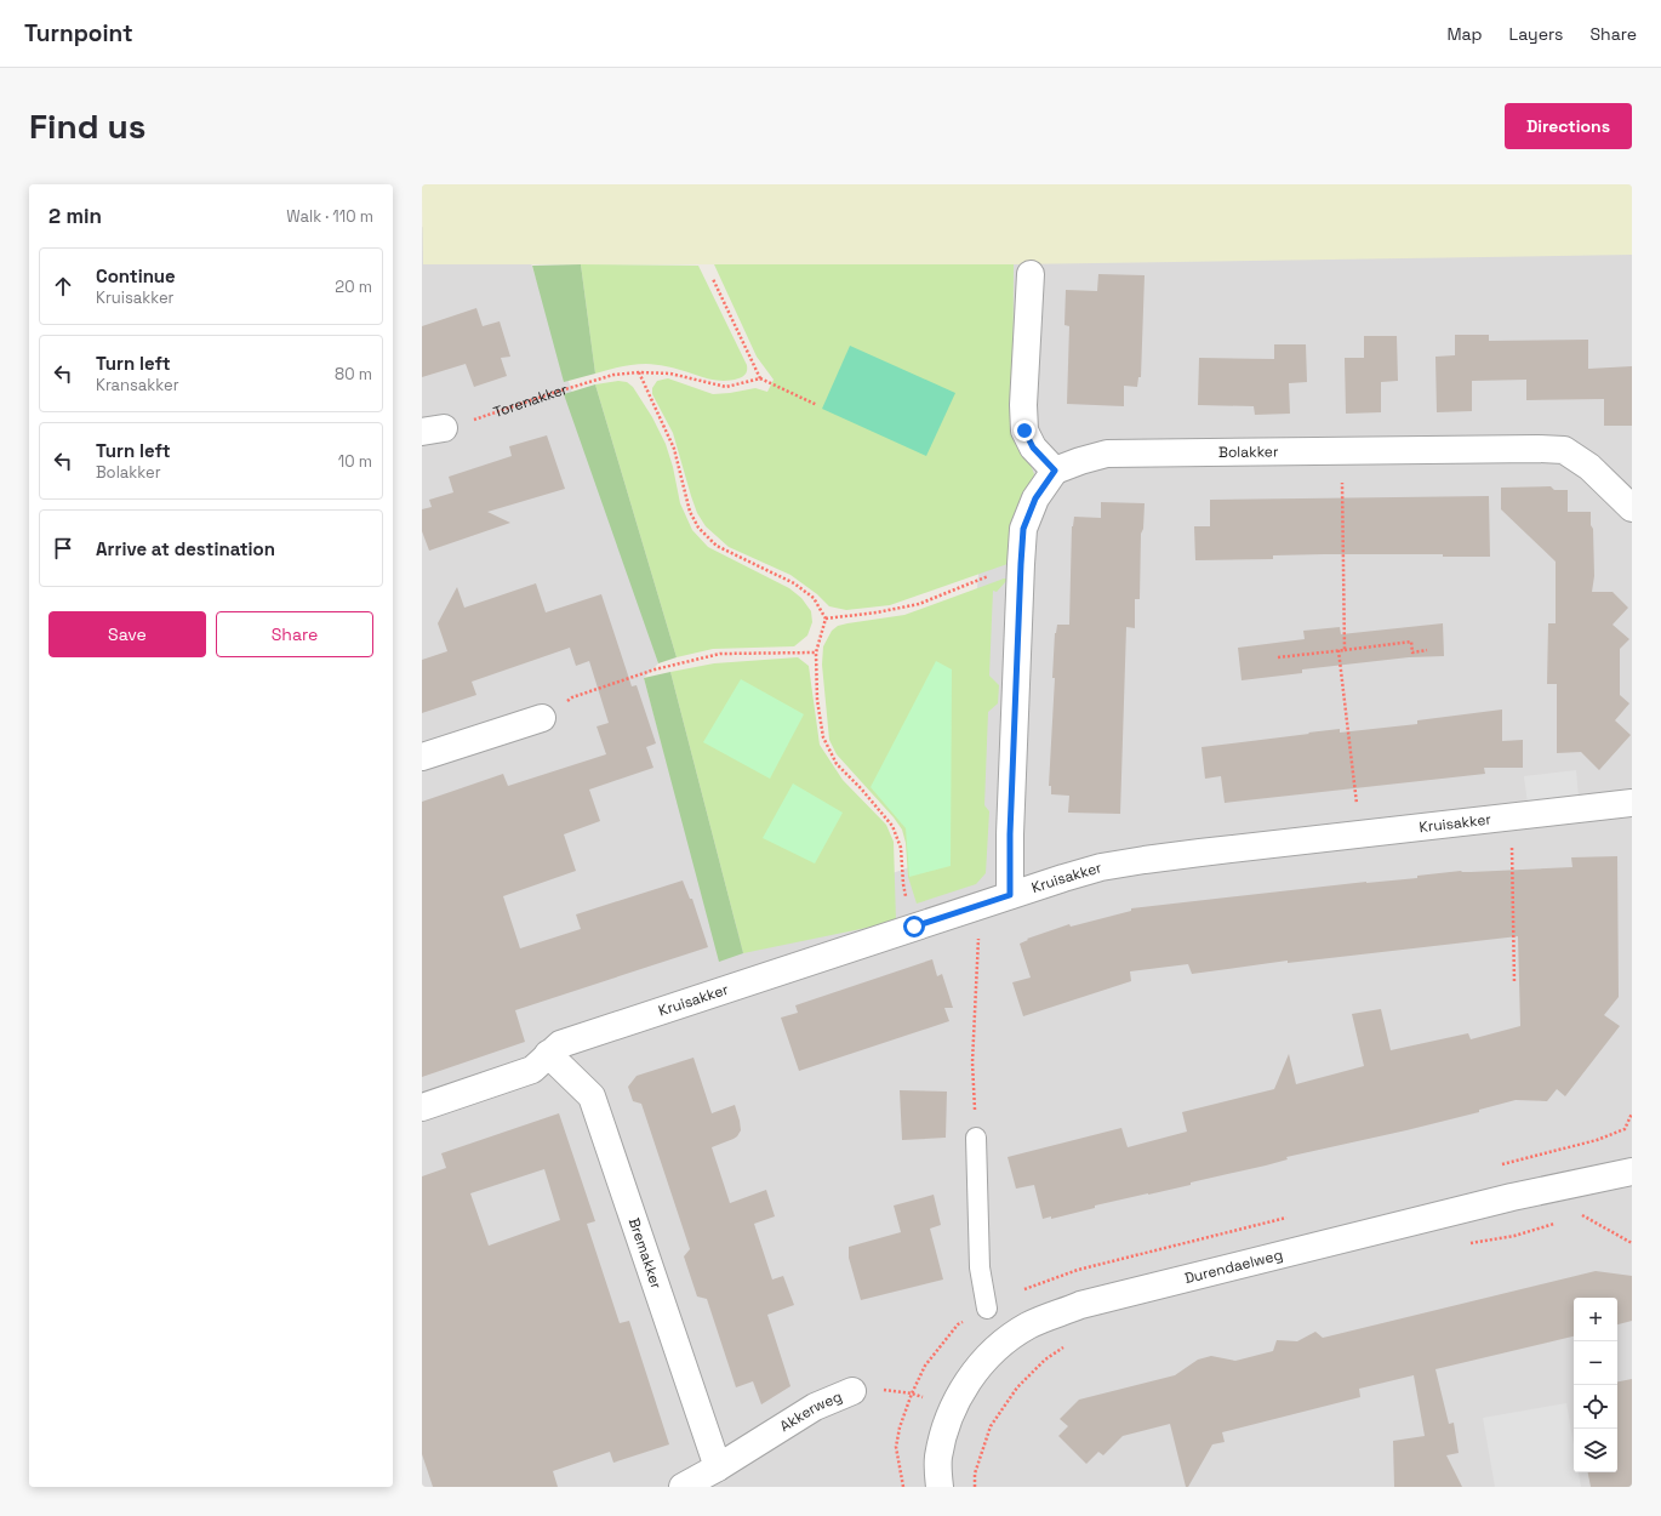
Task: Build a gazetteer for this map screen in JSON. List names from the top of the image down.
{
  "streets": {
    "street": [
      "Bolakker",
      "Kruisakker",
      "Bremakker",
      "Durendaelweg",
      "Akkerweg"
    ],
    "path": ["Torenakker"]
  },
  "crossings": [
    ["Kruisakker", "Bremakker"],
    ["Bremakker", "Akkerweg"],
    ["Durendaelweg", "Akkerweg"]
  ],
  "page": {
    "header": "Turnpoint",
    "nav": ["Map", "Layers", "Share"],
    "buttons": [
      "Directions",
      ["Save", "Share"]
    ],
    "title": "Find us",
    "heading": ["2 min", "Walk · 110 m"],
    "list": [
      ["Continue", "Kruisakker", "20 m"],
      ["Turn left", "Kransakker", "80 m"],
      ["Turn left", "Bolakker", "10 m"],
      "Arrive at destination"
    ],
    "map_buttons": ["+", "−"]
  }
}
